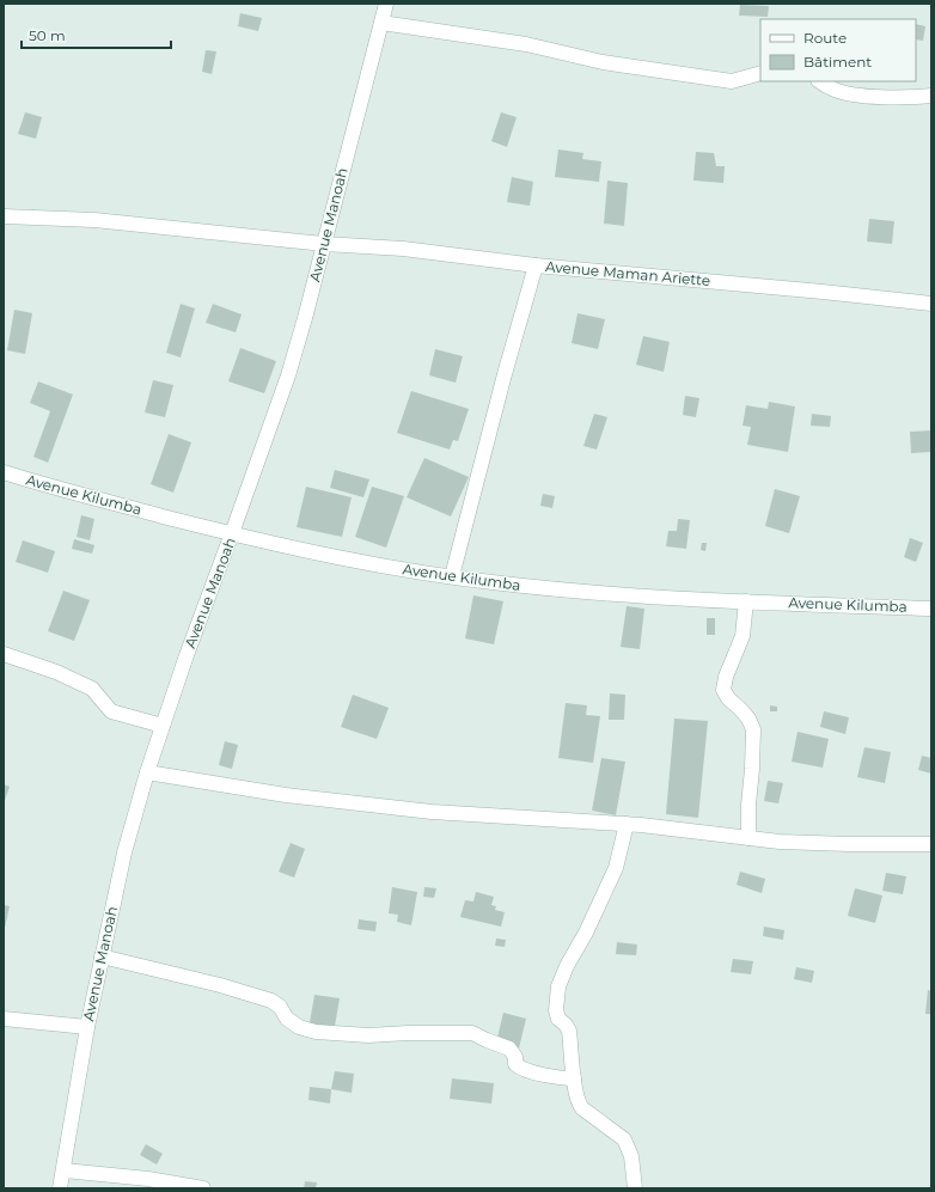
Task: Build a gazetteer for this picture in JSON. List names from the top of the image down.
{
  "streets": {
    "street": ["Avenue Manoah", "Avenue Maman Ariette", "Avenue Kilumba"]
  },
  "crossings": [
    ["Avenue Manoah", "Avenue Maman Ariette"],
    ["Avenue Manoah", "Avenue Kilumba"]
  ],
  "legend": ["Route", "Bâtiment"],
  "scale_bar": "50 m"
}
